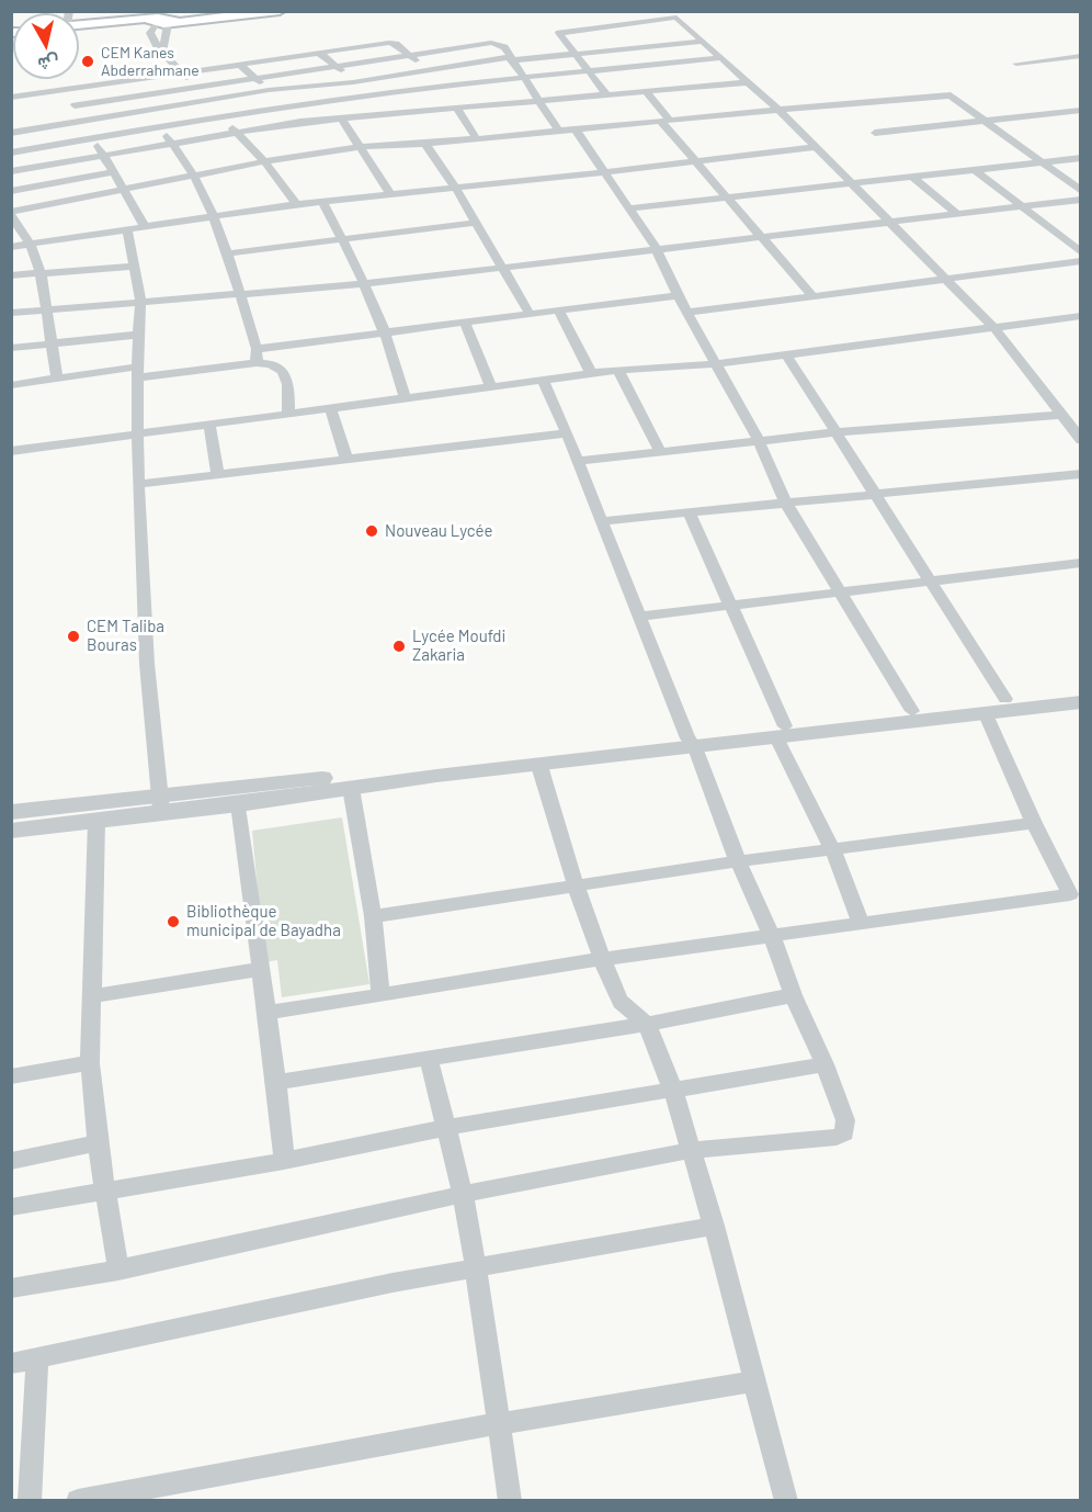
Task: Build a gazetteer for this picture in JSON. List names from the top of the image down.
{
  "places": [
    "CEM Kanes Abderrahmane",
    "Nouveau Lycée",
    "CEM Taliba Bouras",
    "Lycée Moufdi Zakaria",
    "Bibliothèque municipal de Bayadha"
  ],
  "north": "bottom"
}
